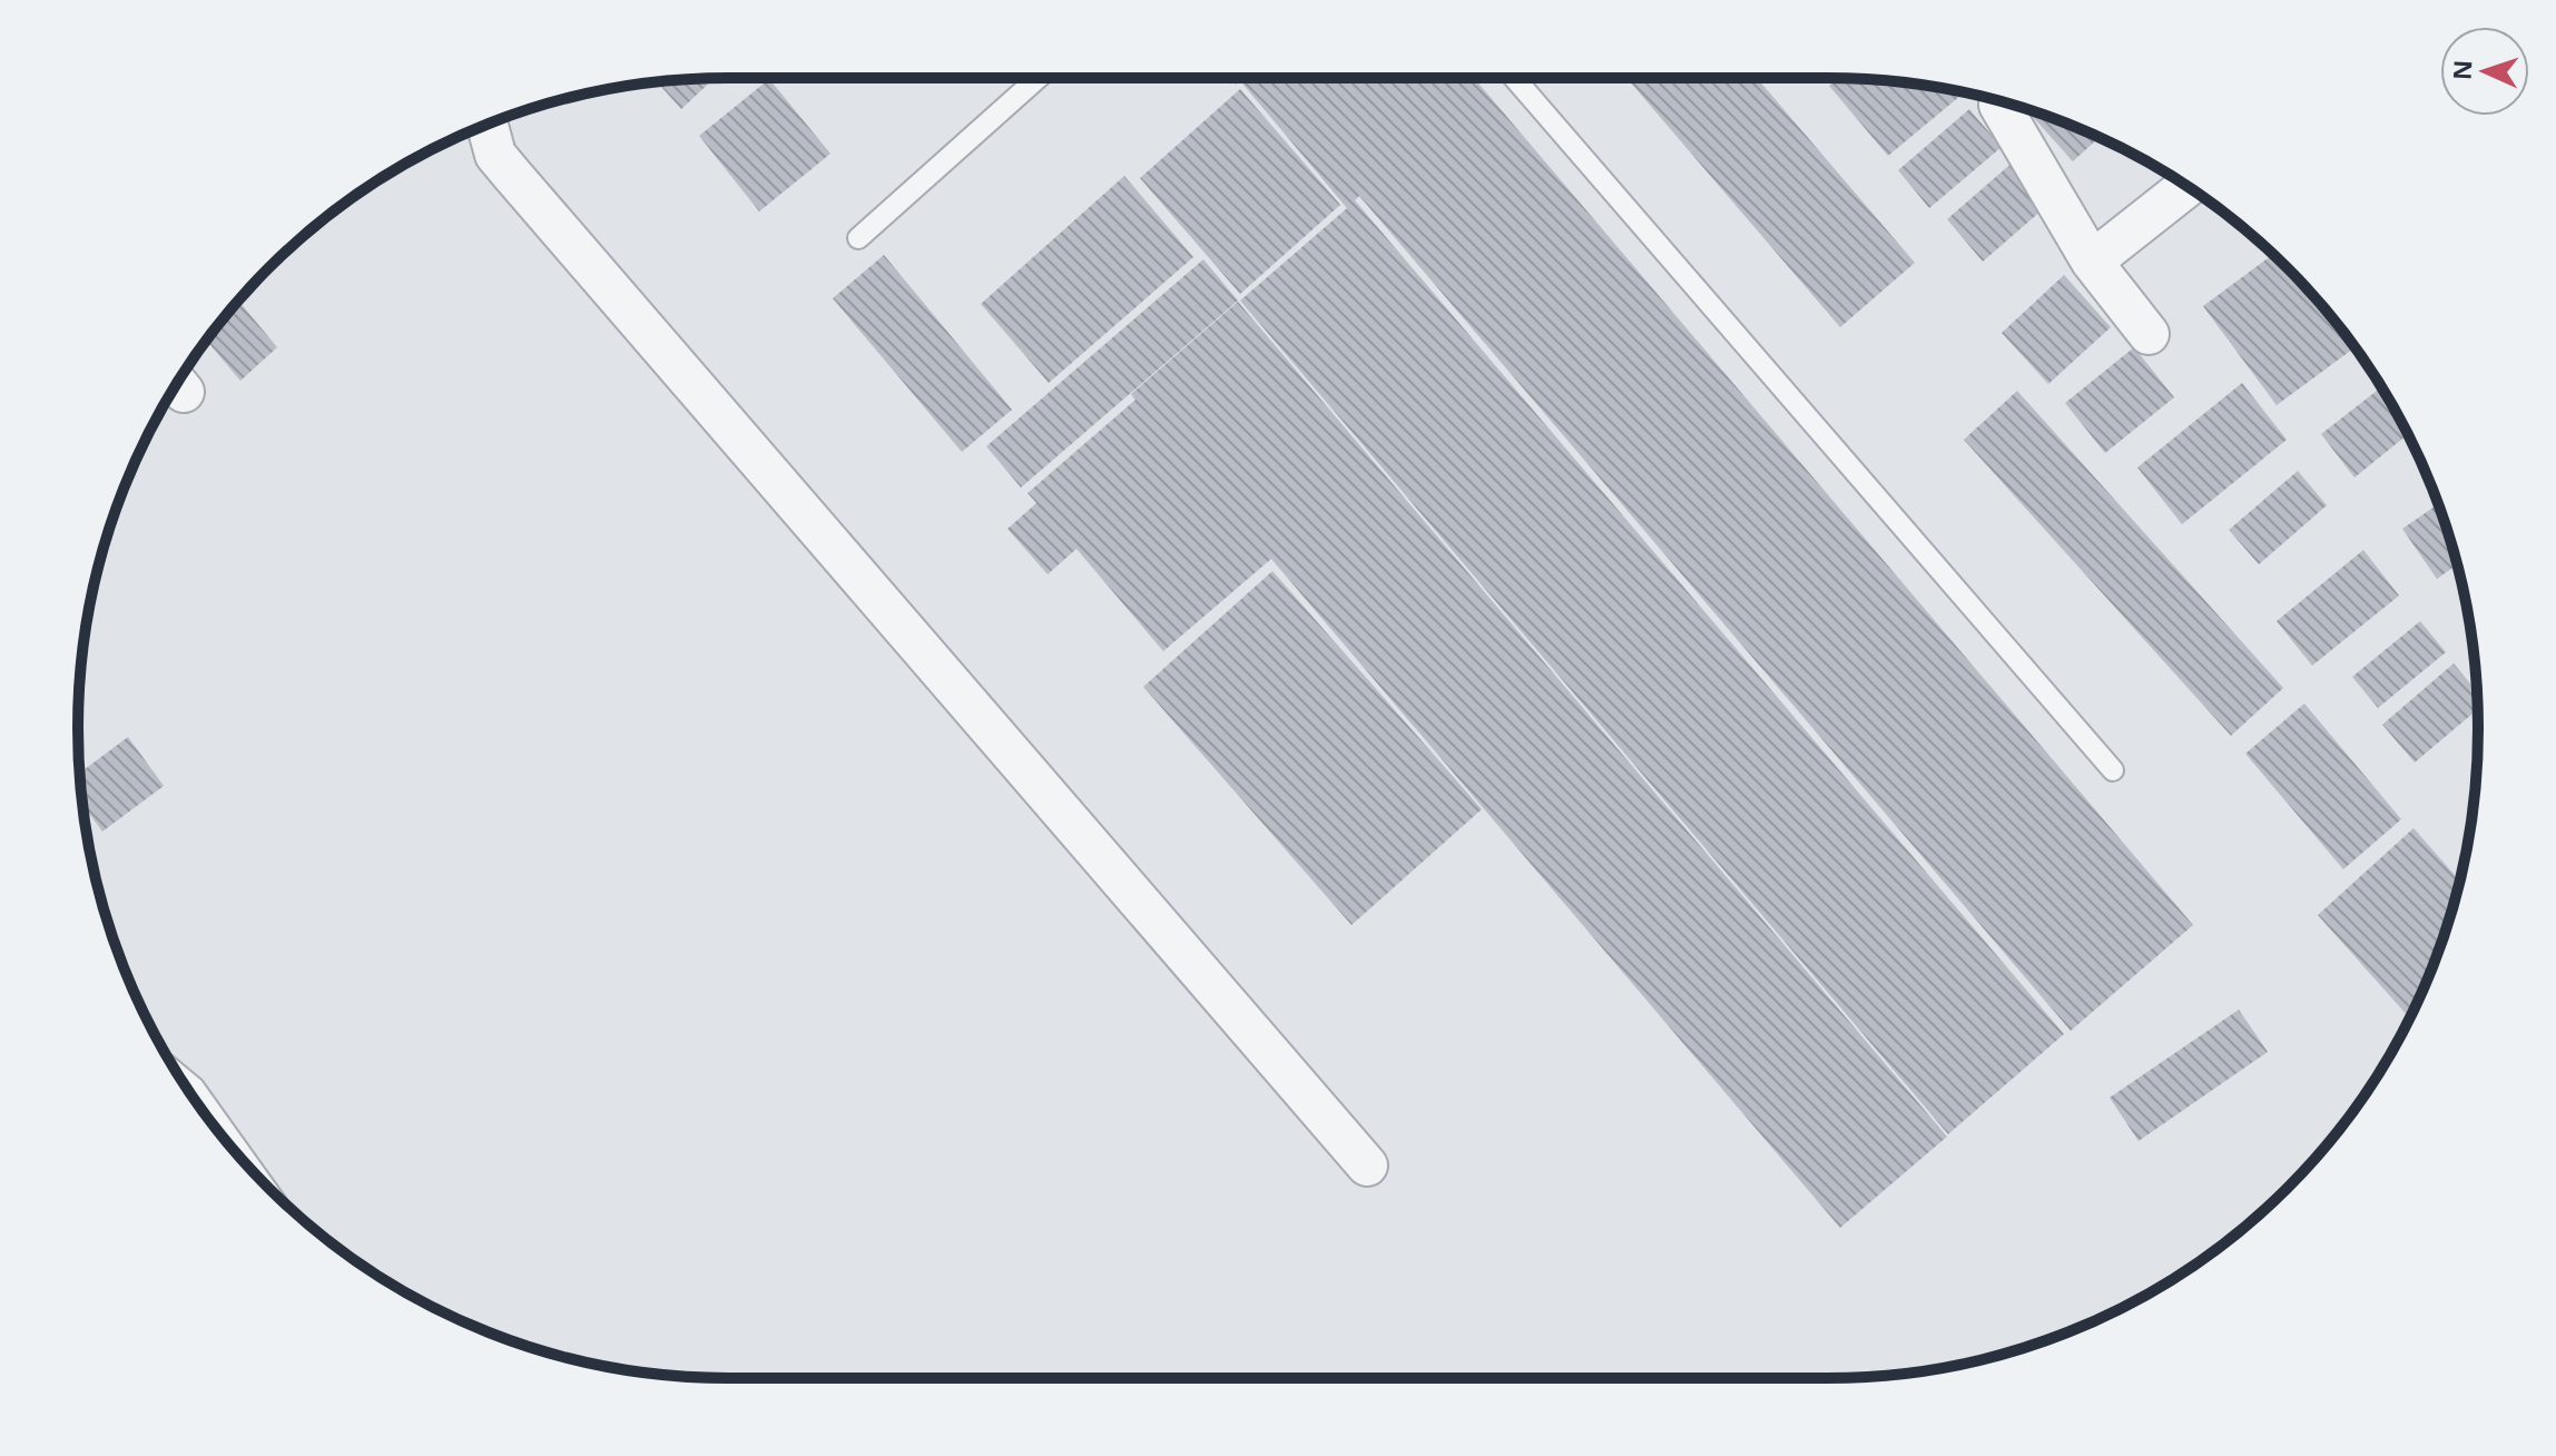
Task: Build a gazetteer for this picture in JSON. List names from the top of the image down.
{
  "north": "left"
}
